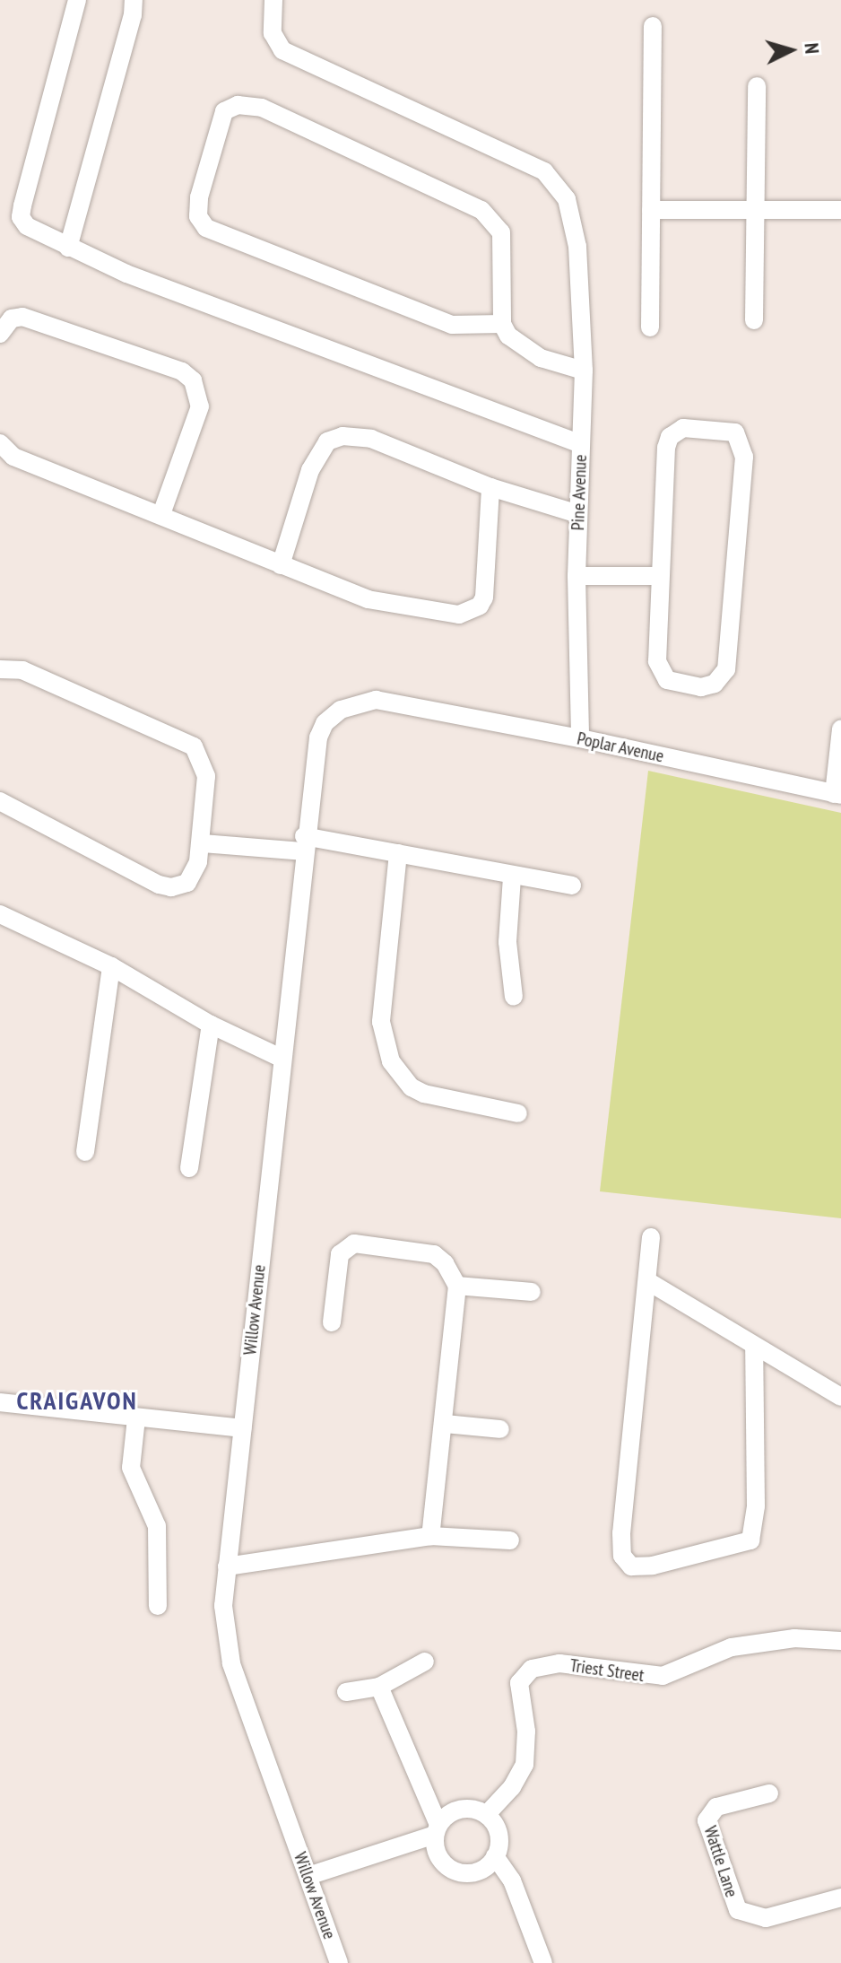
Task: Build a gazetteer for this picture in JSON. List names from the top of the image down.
{
  "streets": {
    "street": [
      "Pine Avenue",
      "Poplar Avenue",
      "Willow Avenue",
      "Triest Street",
      "Wattle Lane"
    ]
  },
  "crossings": [
    ["Pine Avenue", "Poplar Avenue"],
    ["Poplar Avenue", "Willow Avenue"]
  ],
  "districts": ["CRAIGAVON"],
  "north": "right"
}
